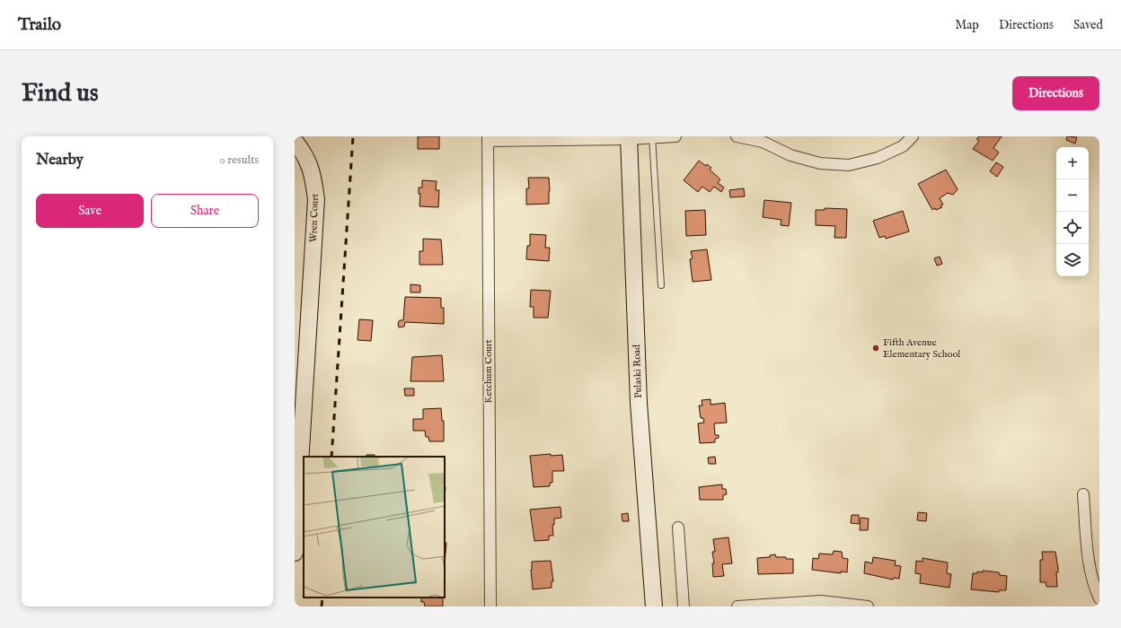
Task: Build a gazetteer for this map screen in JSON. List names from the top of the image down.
{
  "streets": {
    "main road": ["Wren Court", "Pulaski Road"],
    "street": ["Ketchum Court"]
  },
  "places": ["Fifth Avenue Elementary School"],
  "page": {
    "header": "Trailo",
    "nav": ["Map", "Directions", "Saved"],
    "buttons": [
      "Directions",
      ["Save", "Share"]
    ],
    "title": "Find us",
    "heading": ["Nearby", "0 results"],
    "map_buttons": ["+", "−"]
  }
}
